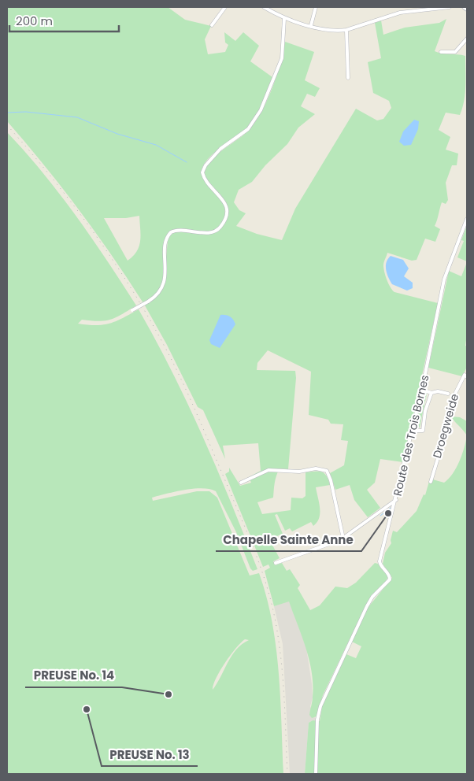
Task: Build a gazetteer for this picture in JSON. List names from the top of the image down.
{
  "streets": {
    "street": ["Droegweide", "Route des Trois Bornes"]
  },
  "places": ["Chapelle Sainte Anne", "PREUSE No. 14", "PREUSE No. 13"],
  "scale_bar": "200 m"
}
